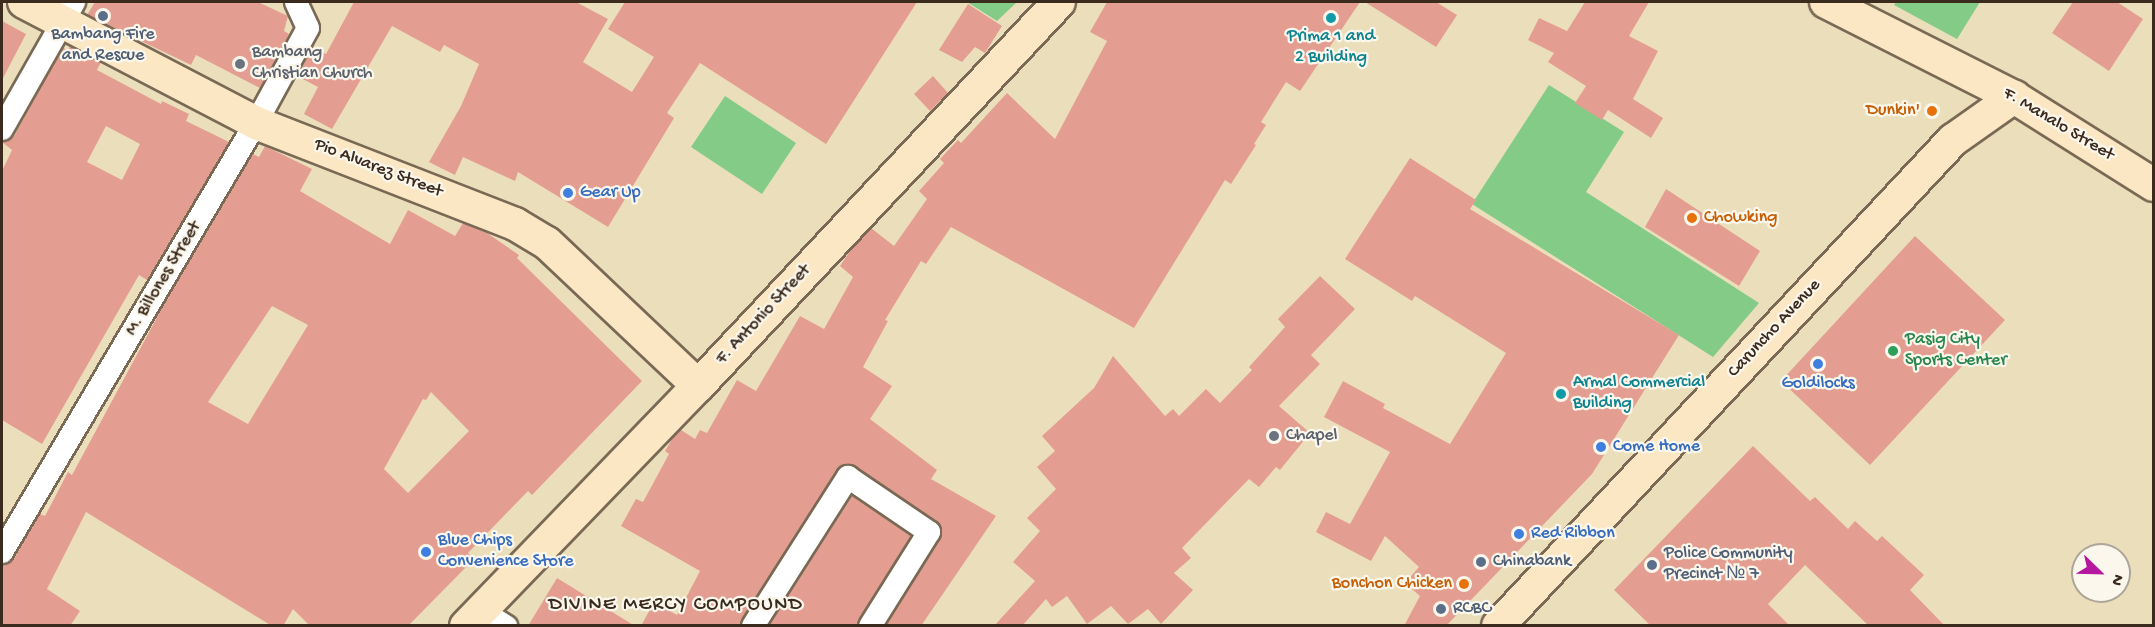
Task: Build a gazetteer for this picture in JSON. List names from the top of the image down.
{
  "streets": {
    "street": [
      "F. Manalo Street",
      "Pio Alvarez Street",
      "M. Billones Street",
      "F. Antonio Street",
      "Caruncho Avenue"
    ]
  },
  "crossings": [
    ["F. Manalo Street", "Caruncho Avenue"],
    ["Pio Alvarez Street", "M. Billones Street"],
    ["Pio Alvarez Street", "F. Antonio Street"]
  ],
  "districts": ["DIVINE MERCY COMPOUND"],
  "places": [
    "Bambang Fire and Rescue",
    "Prima 1 and 2 Building",
    "Bambang Christian Church",
    "Dunkin'",
    "Gear Up",
    "Chowking",
    "Pasig City Sports Center",
    "Goldilocks",
    "Armal Commercial Building",
    "Chapel",
    "Come Home",
    "Red Ribbon",
    "Blue Chips Convenience Store",
    "Chinabank",
    "Police Community Precinct № 7",
    "Bonchon Chicken",
    "RCBC"
  ],
  "north": "bottom right"
}
